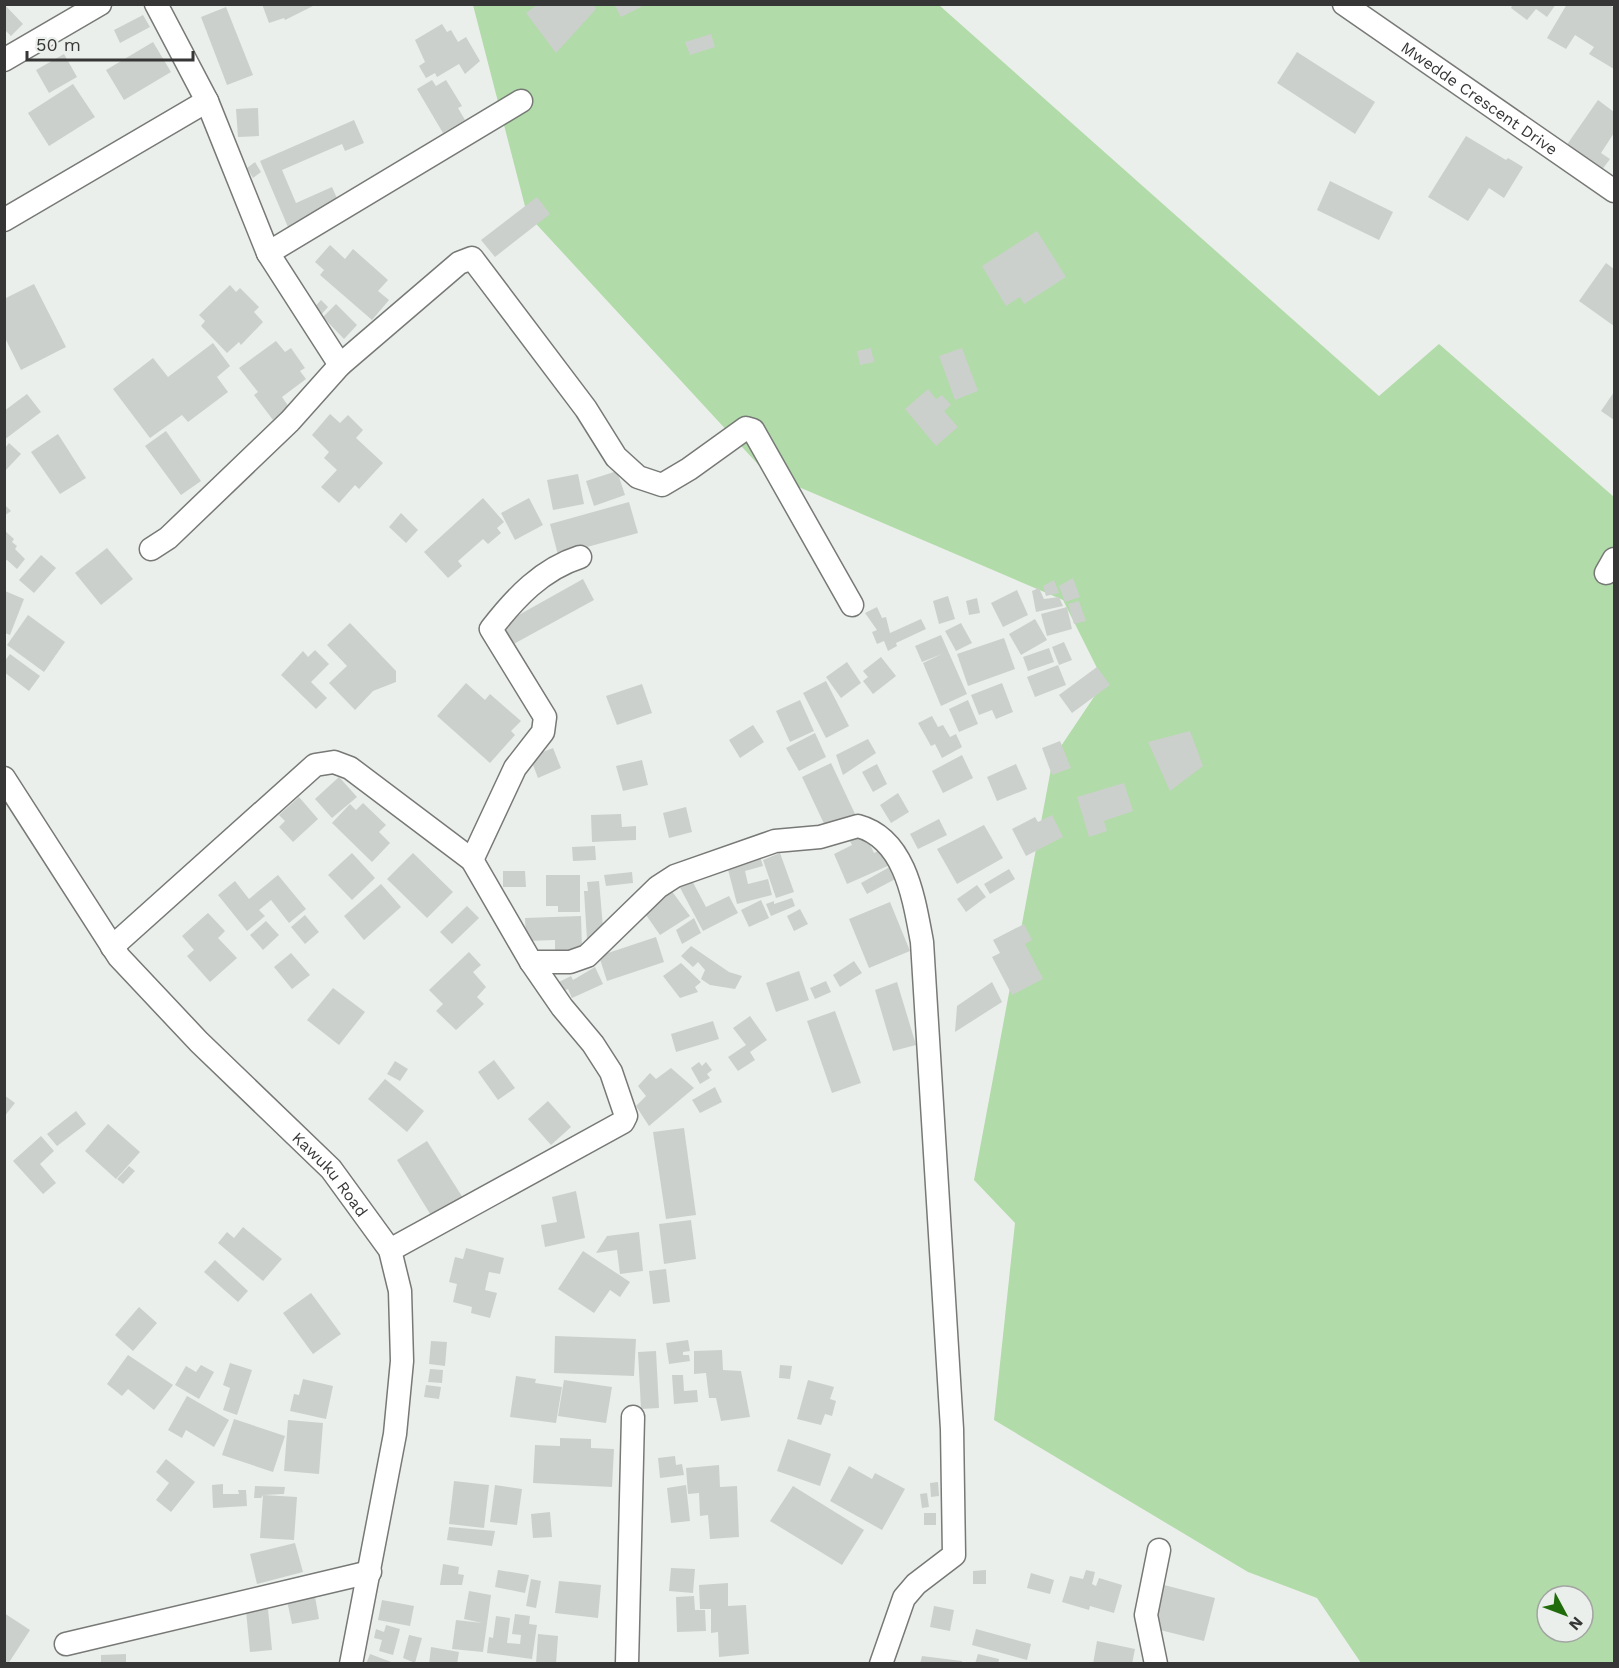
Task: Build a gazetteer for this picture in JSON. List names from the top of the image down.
{
  "streets": {
    "street": ["Mwedde Crescent Drive", "Kawuku Road"]
  },
  "scale_bar": "50 m",
  "north": "bottom right"
}
